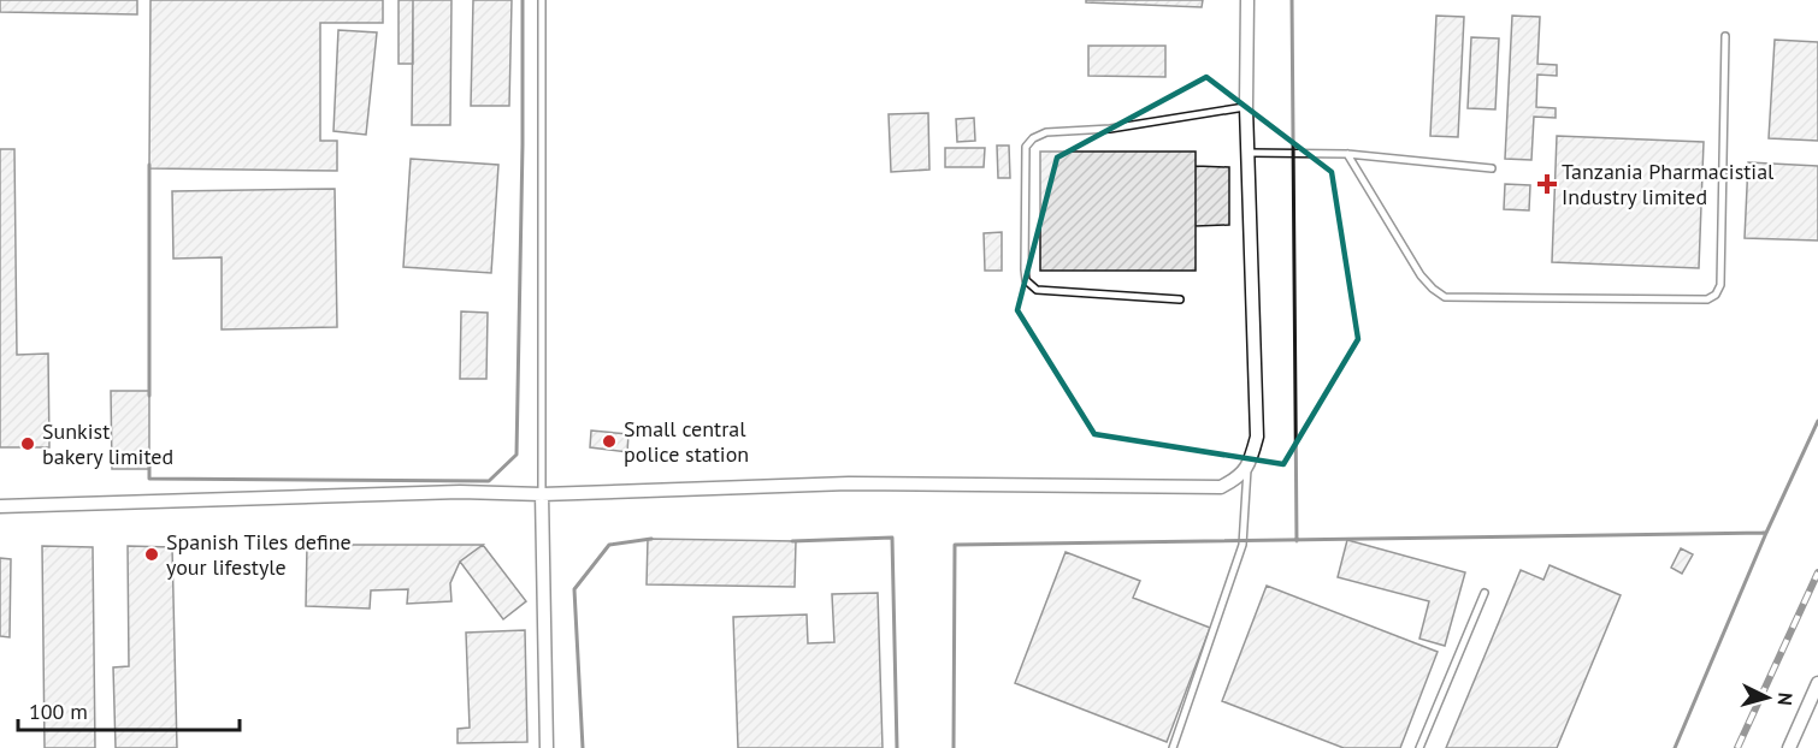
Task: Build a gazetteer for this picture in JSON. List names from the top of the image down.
{
  "places": {
    "health": ["Tanzania Pharmacistial Industry limited"],
    "other": ["Small central police station", "Sunkist bakery limited", "Spanish Tiles define your lifestyle"]
  },
  "scale_bar": "100 m",
  "north": "right"
}
